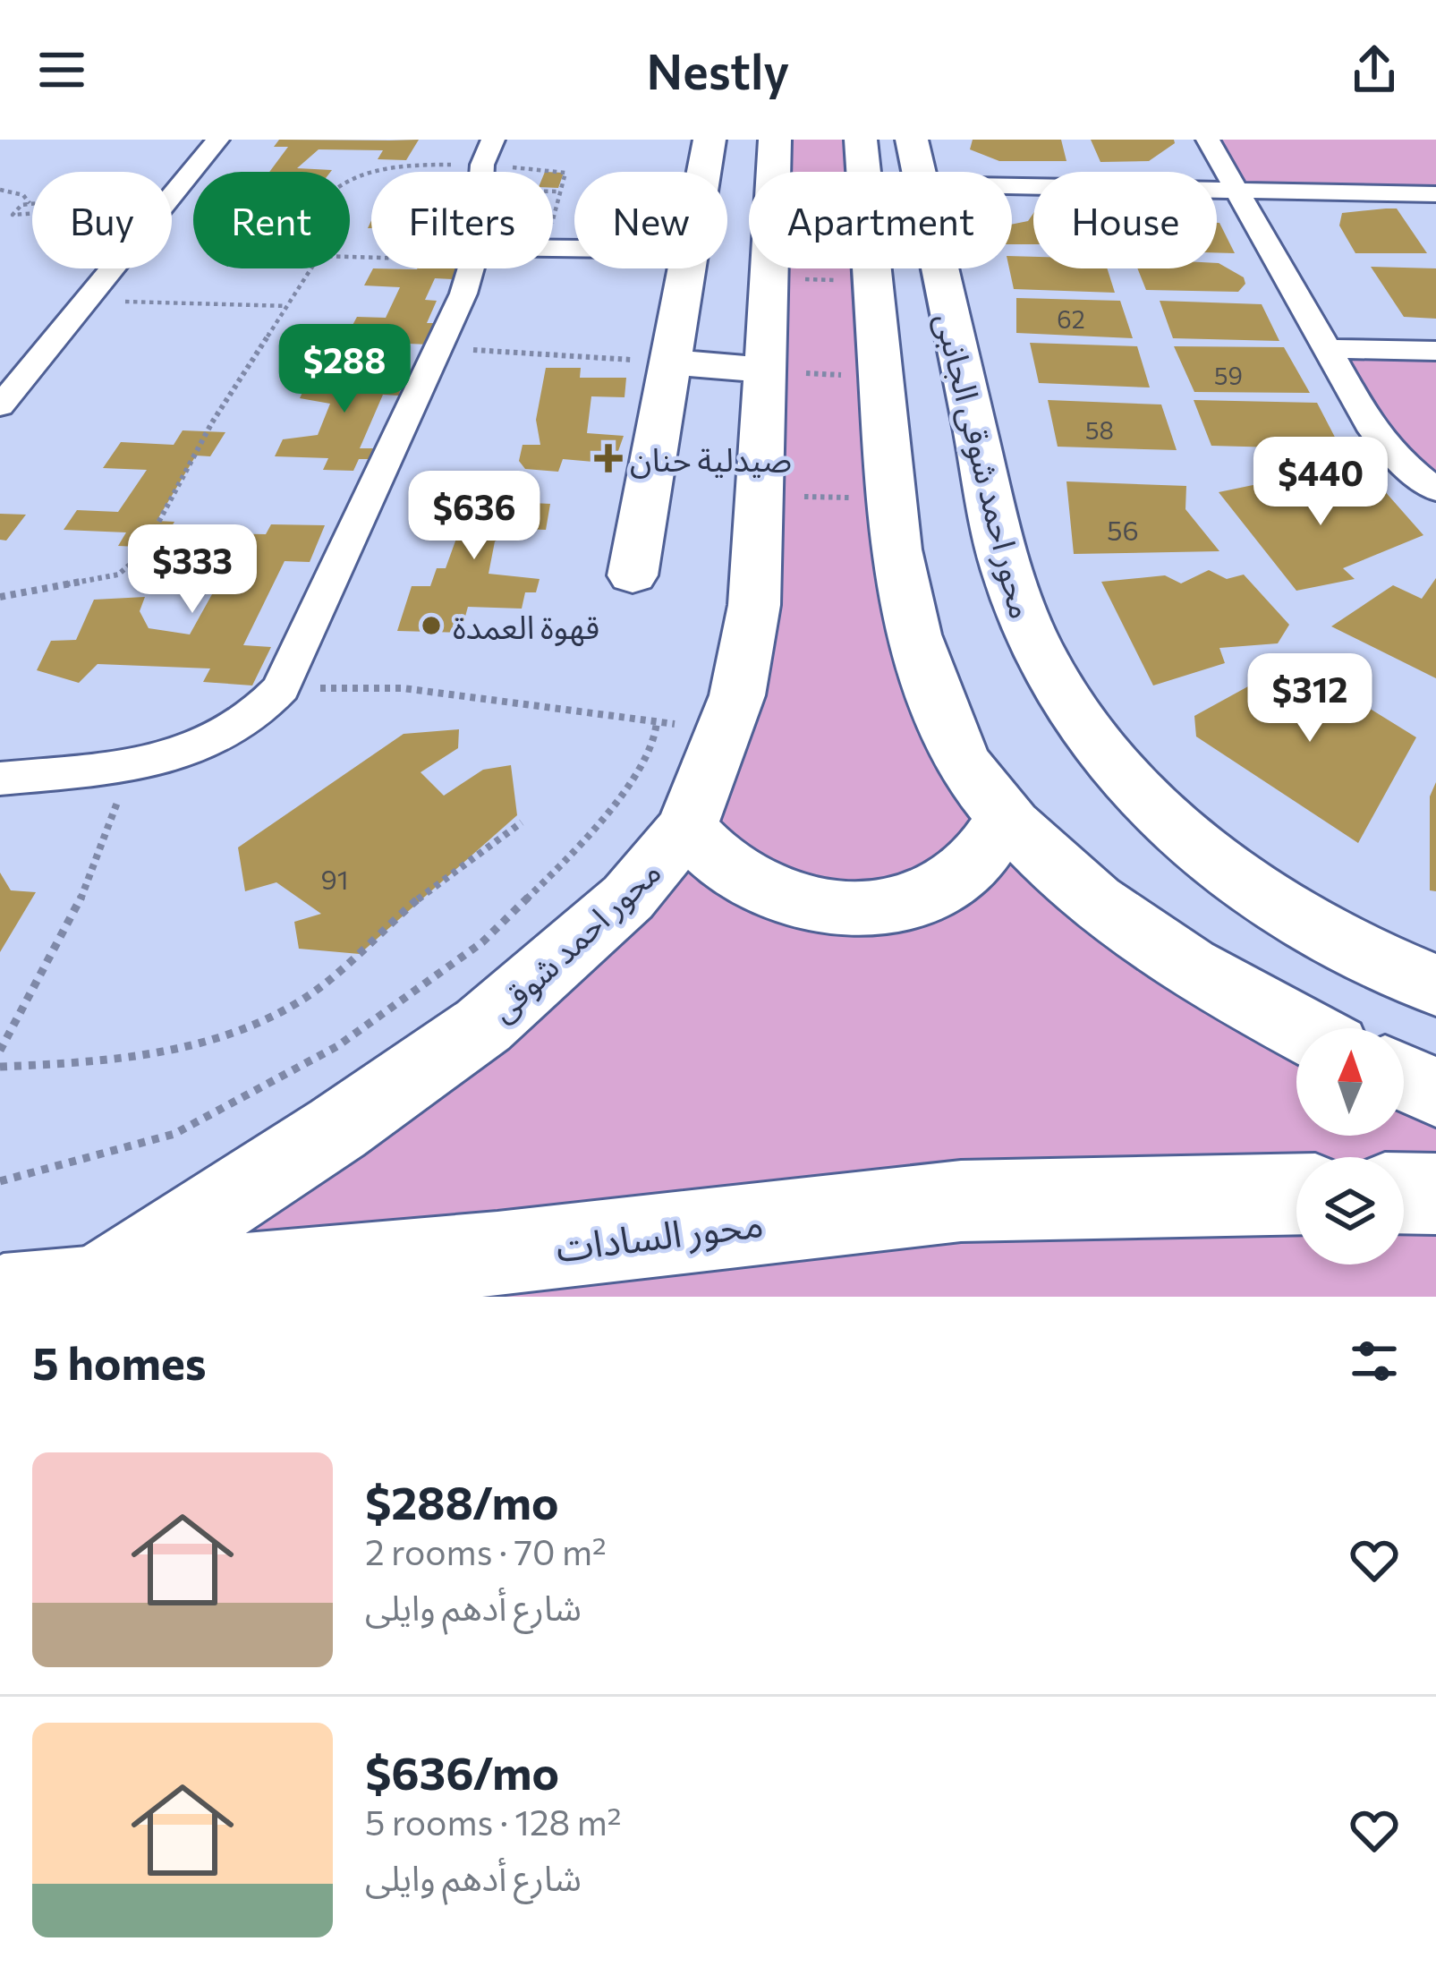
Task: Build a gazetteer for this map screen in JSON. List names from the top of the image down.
{
  "streets": {
    "main road": ["محور احمد شوقى الجانبى", "محور احمد شوقى", "محور السادات"]
  },
  "crossings": [
    ["محور احمد شوقى", "محور السادات"]
  ],
  "places": {
    "health": ["صيدلية حنان"],
    "other": ["قهوة العمدة"]
  },
  "house_numbers": [
    "62",
    "59",
    "58",
    "56",
    "91"
  ],
  "north": "top",
  "page": {
    "header": "Nestly",
    "chip": [
      "Buy",
      "Rent",
      "Filters",
      "New",
      "Apartment",
      "House"
    ],
    "price": [
      "$288",
      "$440",
      "$636",
      "$333",
      "$312"
    ],
    "heading": "5 homes",
    "list": [
      {
        "name": "$288/mo",
        "note": "2 rooms · 70 m² · شارع أدهم وايلى"
      },
      {
        "name": "$636/mo",
        "note": "5 rooms · 128 m² · شارع أدهم وايلى"
      }
    ]
  }
}
